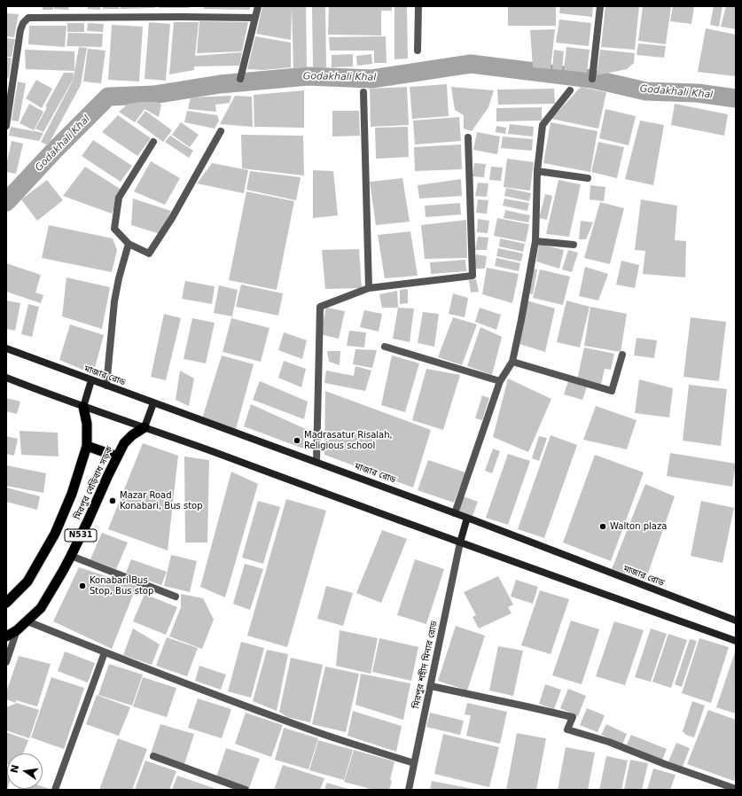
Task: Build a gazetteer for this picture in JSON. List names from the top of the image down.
{
  "streets": {
    "highway": ["মিরপুর বেড়িবাধ সড়ক", "N531"],
    "main road": ["মাজার রোড"],
    "street": ["মিরপুর শহীদ মিনার রোড"]
  },
  "water": ["Godakhali Khal"],
  "places": [
    "Madrasatur Risalah, Religious school",
    "Mazar Road Konabari, Bus stop",
    "Walton plaza",
    "Konabari Bus Stop, Bus stop"
  ],
  "north": "left"
}
